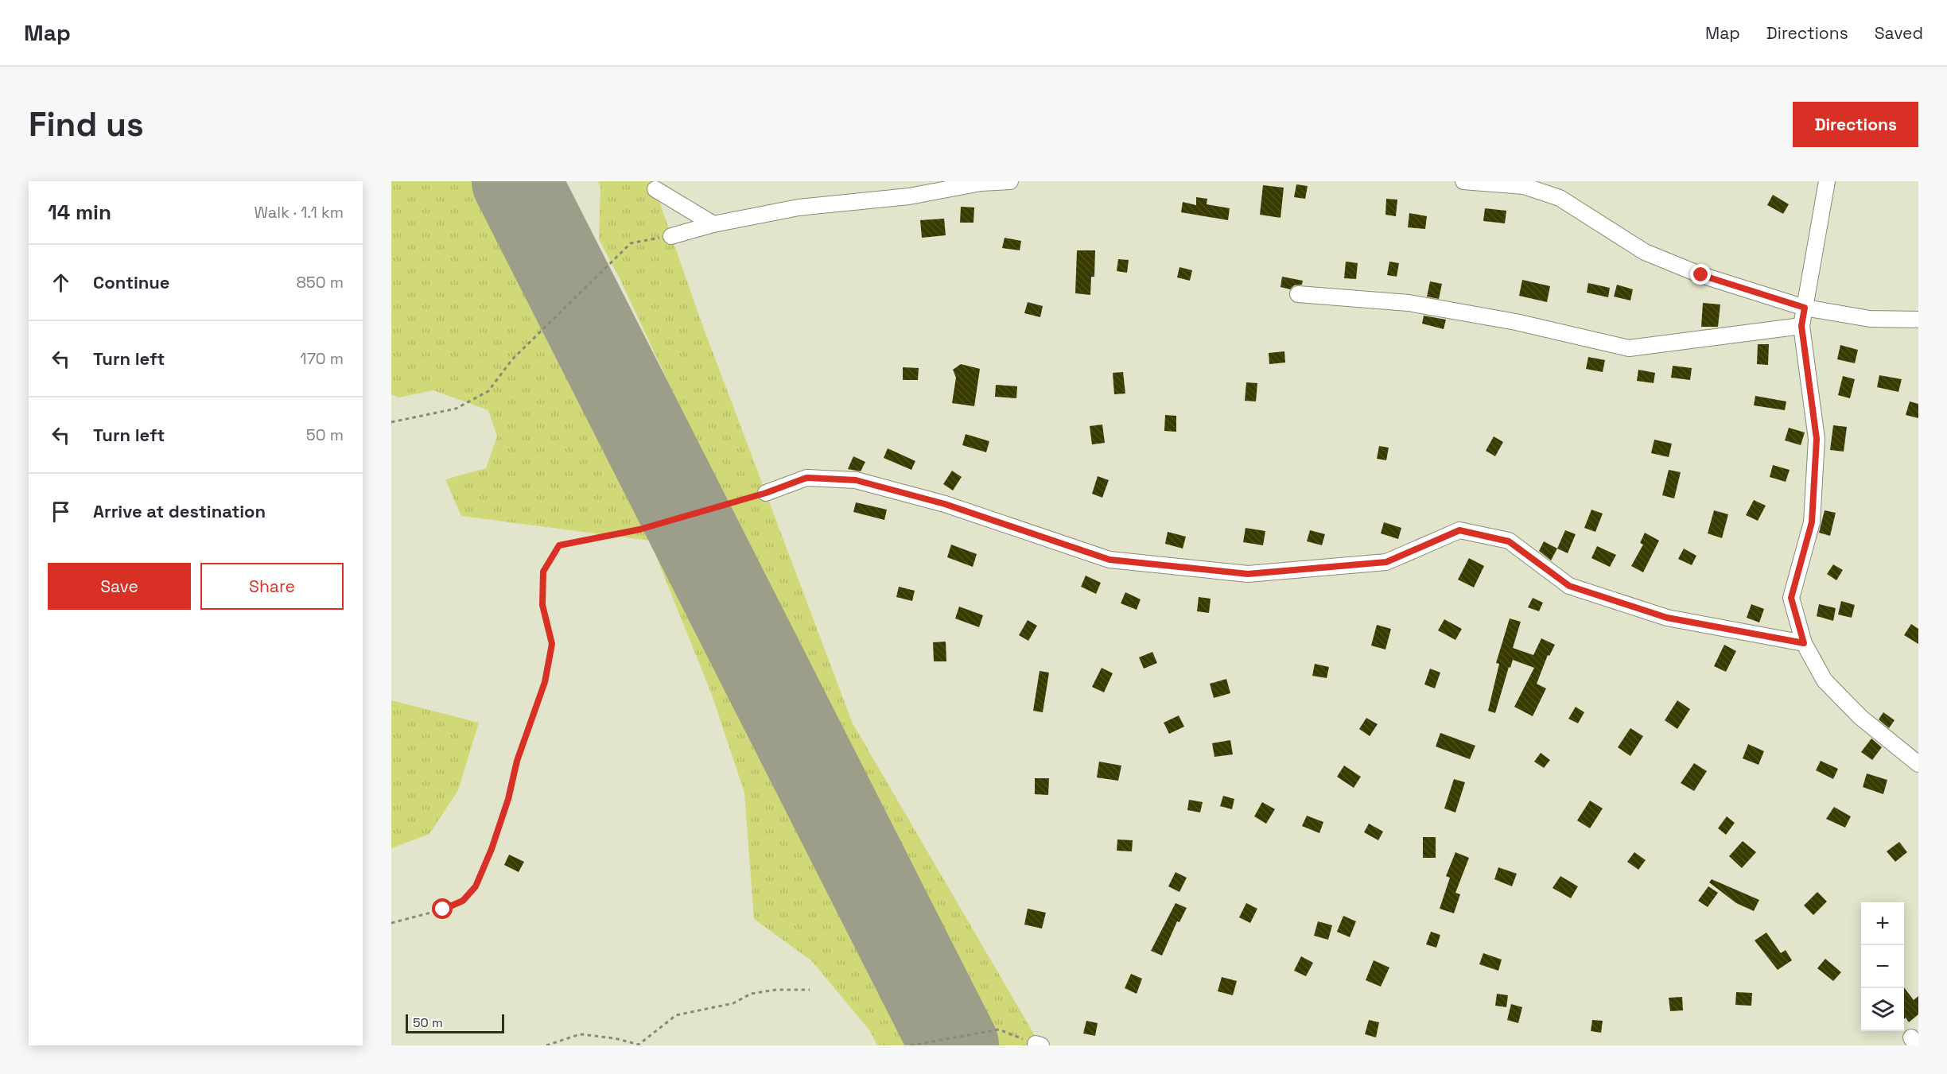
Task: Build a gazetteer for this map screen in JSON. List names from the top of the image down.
{
  "scale_bar": "50 m",
  "page": {
    "header": "Map",
    "nav": ["Map", "Directions", "Saved"],
    "buttons": [
      "Directions",
      ["Save", "Share"]
    ],
    "title": "Find us",
    "heading": ["14 min", "Walk · 1.1 km"],
    "list": [
      ["Continue", "850 m"],
      ["Turn left", "170 m"],
      ["Turn left", "50 m"],
      "Arrive at destination"
    ],
    "map_buttons": ["+", "−"],
    "scale": "50 m"
  }
}
